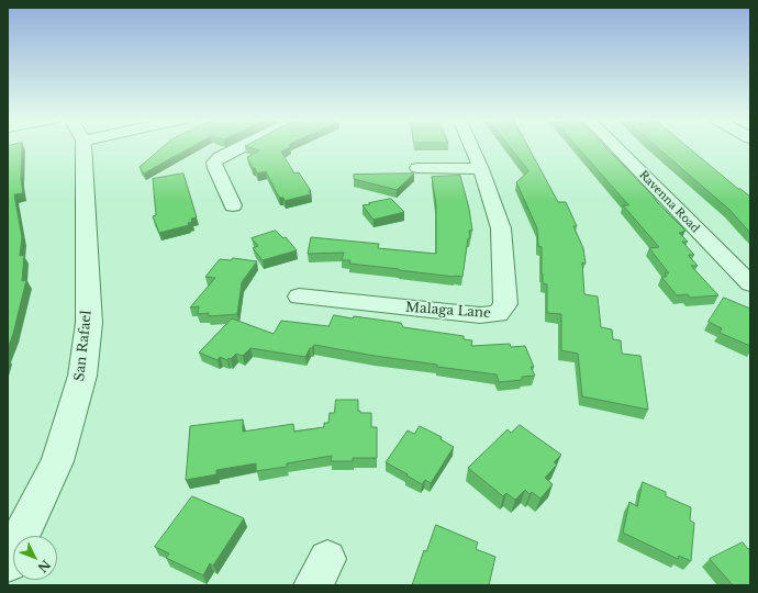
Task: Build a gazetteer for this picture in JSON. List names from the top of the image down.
{
  "streets": {
    "street": ["Ravenna Road", "Malaga Lane", "San Rafael"]
  },
  "north": "bottom right"
}
